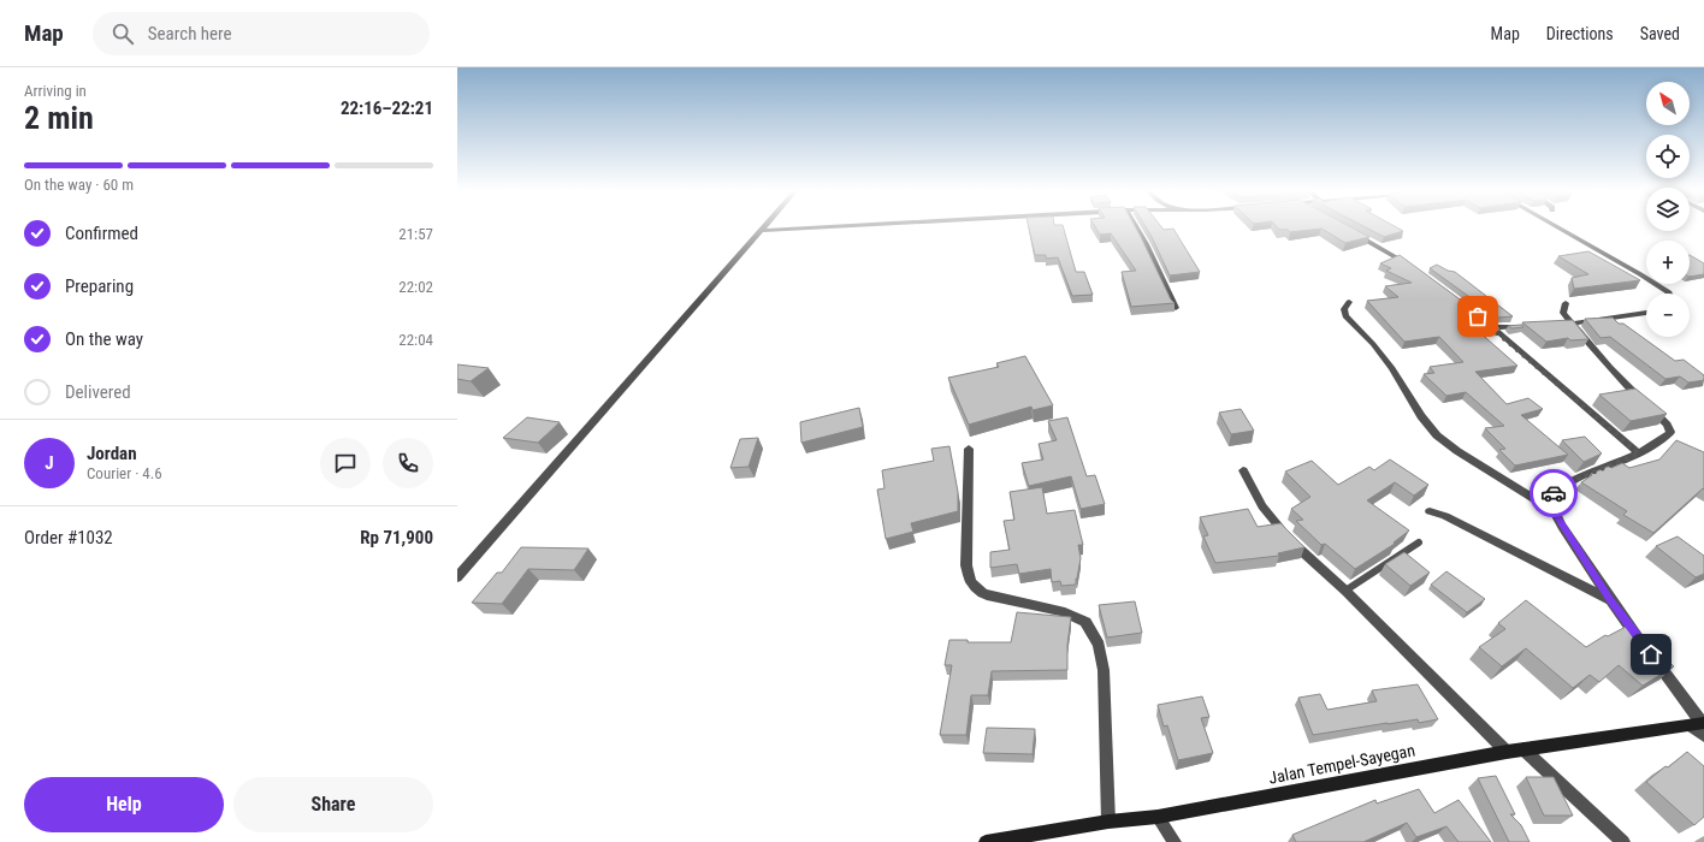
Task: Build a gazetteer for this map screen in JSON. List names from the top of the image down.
{
  "streets": {
    "main road": ["Jalan Tempel-Sayegan"]
  },
  "north": "top left",
  "page": {
    "header": "Map",
    "search": "Search here",
    "nav": ["Map", "Directions", "Saved"],
    "heading": ["2 min", "Arriving in", "22:16–22:21"],
    "panel": [
      "Jordan",
      "Courier · 4.6",
      "Order #1032",
      "Rp 71,900"
    ],
    "map_buttons": ["+", "−"],
    "bar": "On the way · 60 m",
    "list": [
      ["Confirmed", "21:57"],
      ["Preparing", "22:02"],
      ["On the way", "22:04"],
      "Delivered"
    ],
    "round": "J",
    "buttons": ["Help", "Share"]
  }
}
